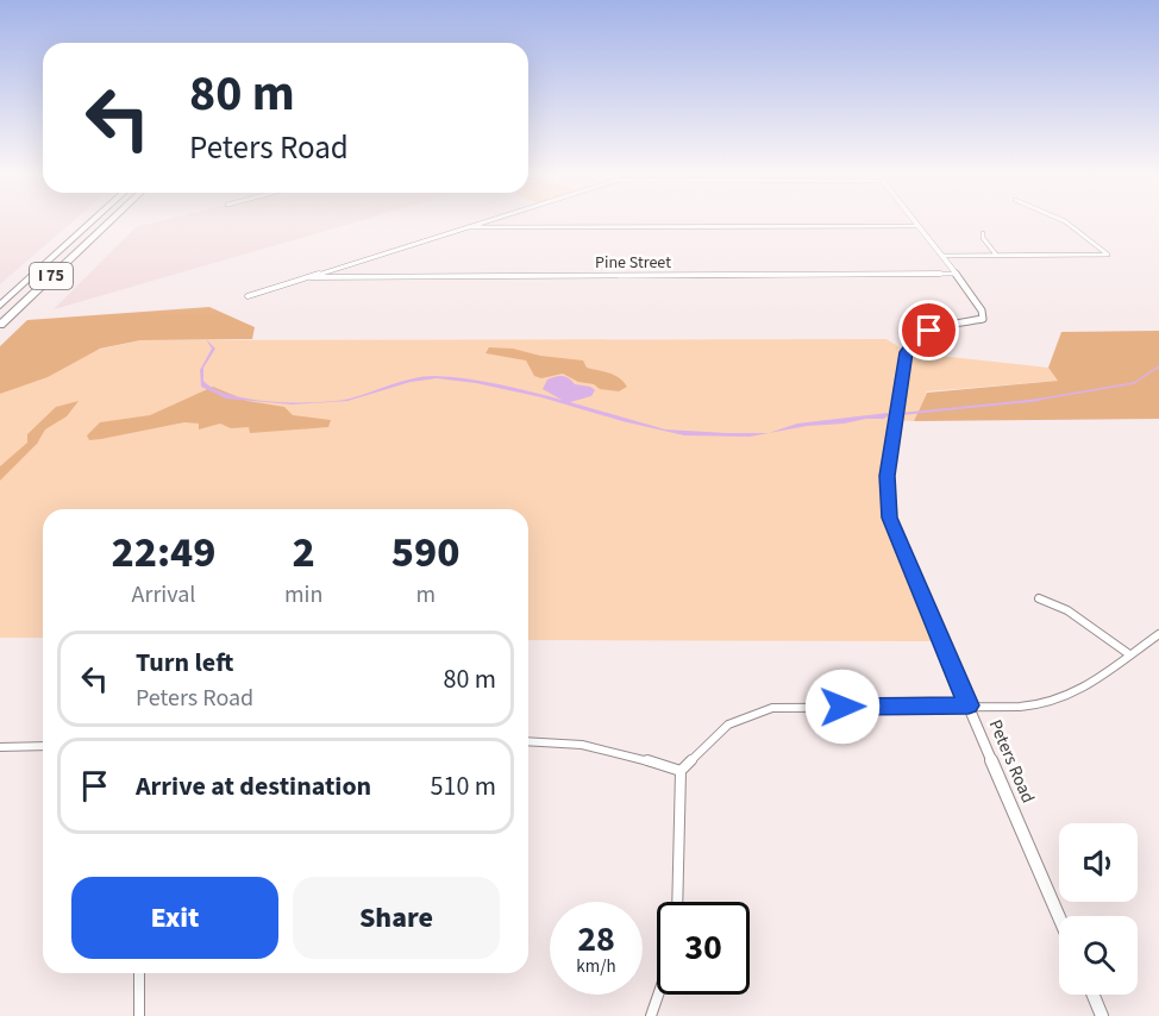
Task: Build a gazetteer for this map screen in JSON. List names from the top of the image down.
{
  "streets": {
    "highway": ["I 75"],
    "street": ["Pine Street", "Peters Road"]
  },
  "crossings": [
    ["Pine Street", "Peters Road"]
  ],
  "page": {
    "turn": ["80 m", "Peters Road"],
    "eta": [
      "22:49",
      "Arrival",
      "2",
      "min",
      "590",
      "m"
    ],
    "list": [
      {
        "name": "Turn left",
        "note": "Peters Road",
        "value": "80 m"
      },
      {
        "name": "Arrive at destination",
        "value": "510 m"
      }
    ],
    "buttons": ["Exit", "Share"],
    "speed": "28 km/h",
    "limit": "30"
  }
}
